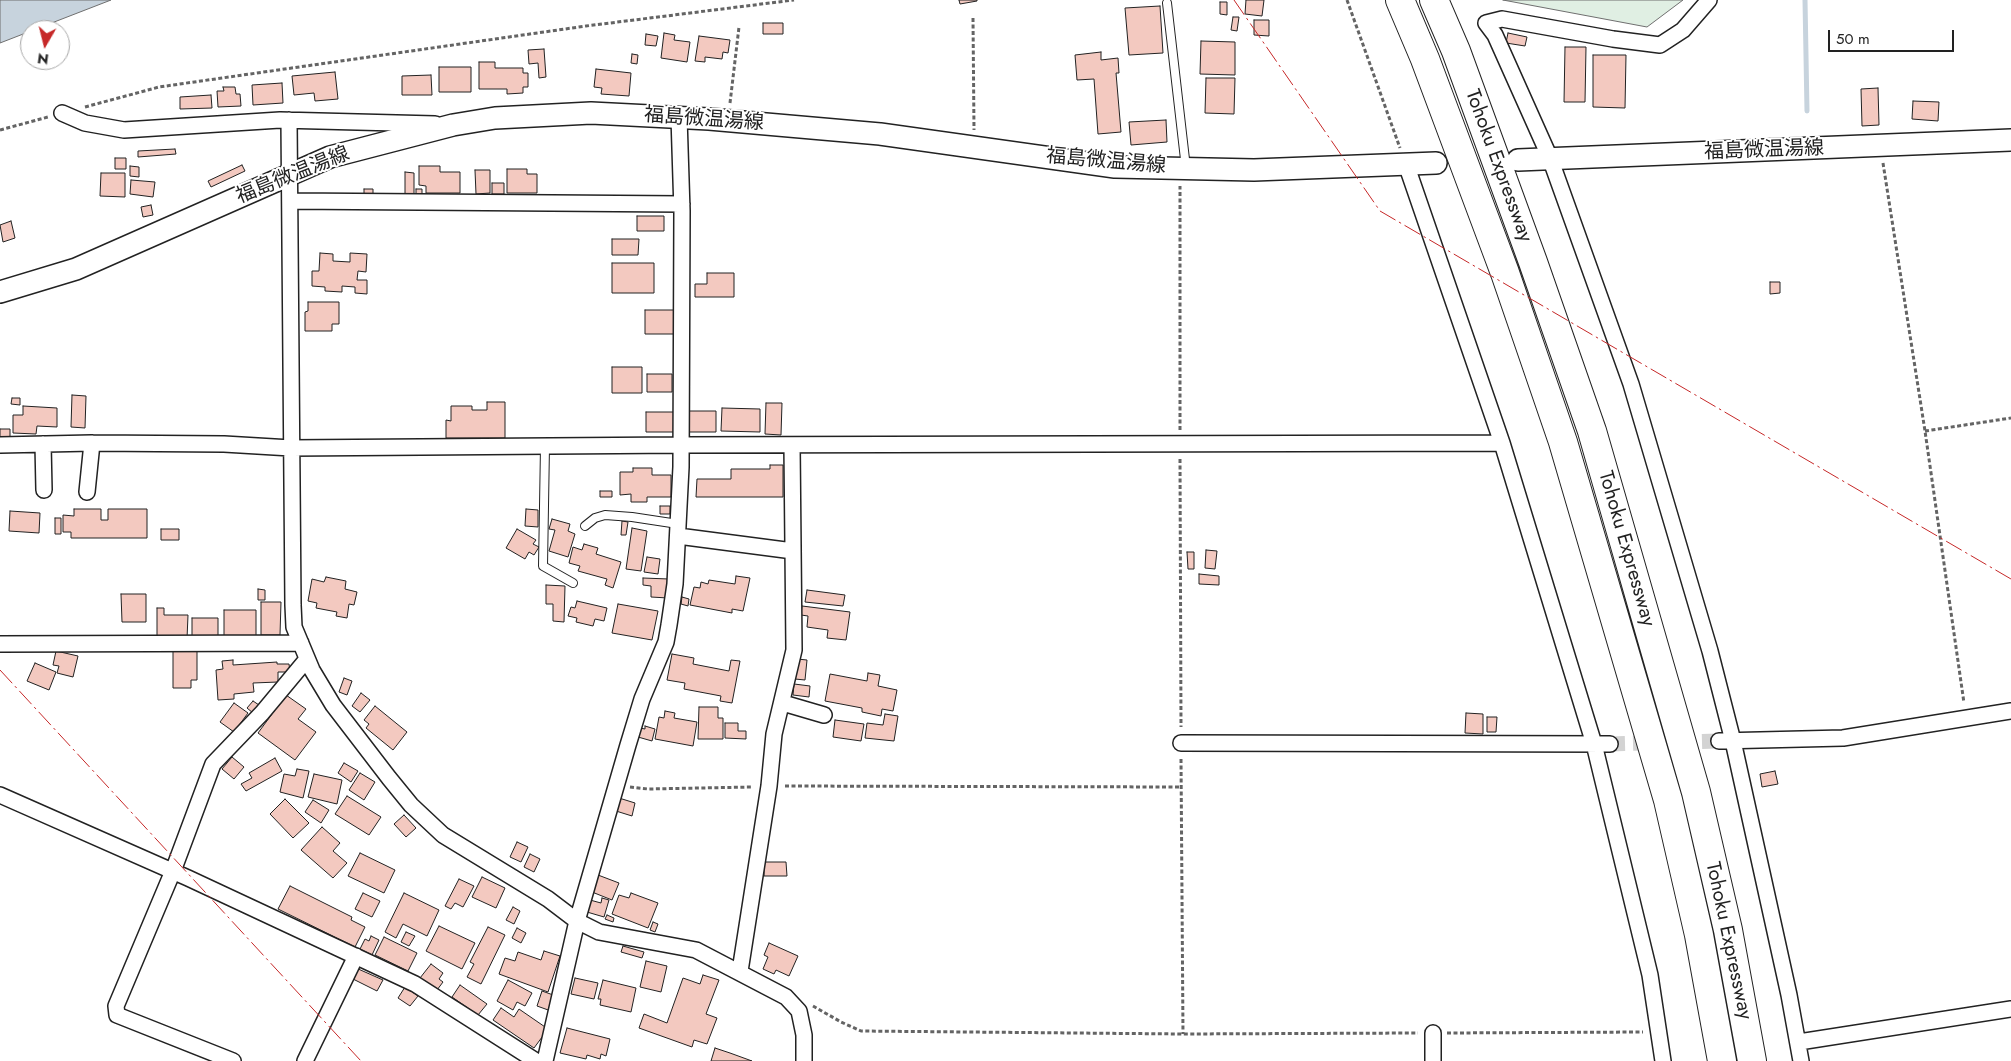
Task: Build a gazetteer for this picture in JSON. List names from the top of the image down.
{
  "streets": {
    "highway": ["Tohoku Expressway"],
    "main road": ["福島微温湯線"]
  },
  "scale_bar": "50 m",
  "north": "bottom"
}
